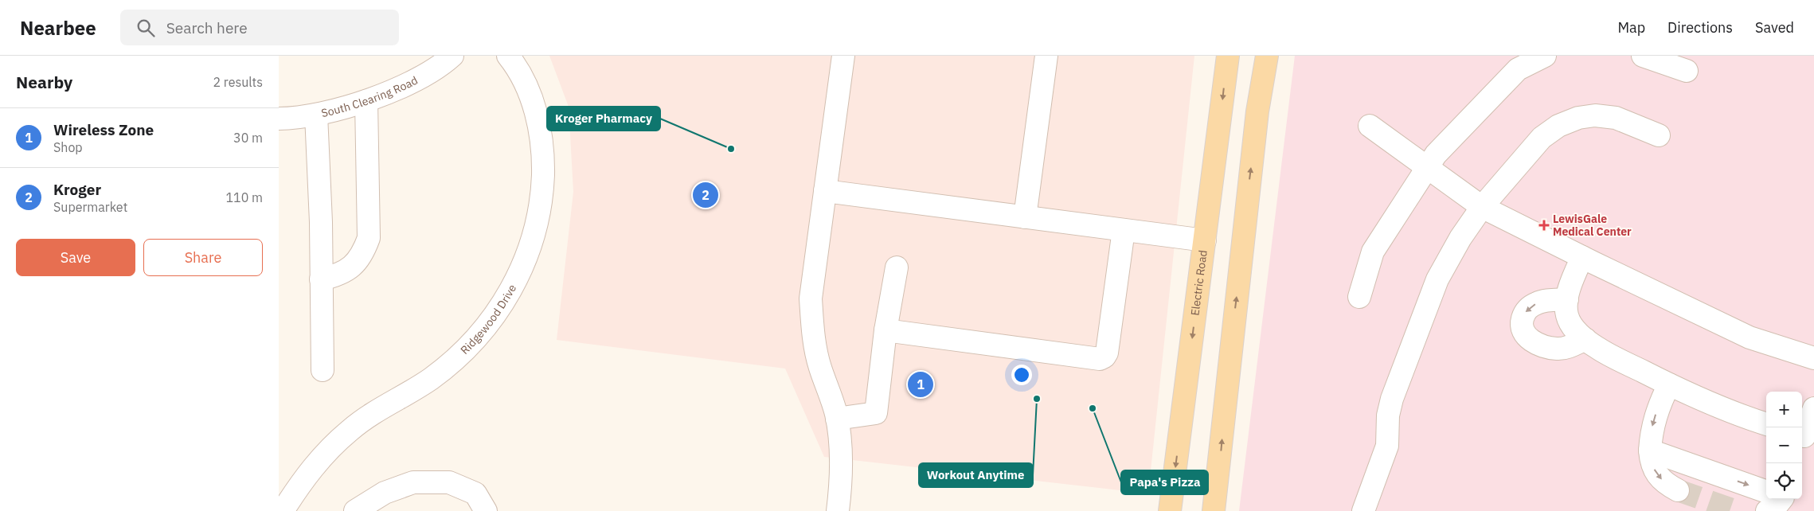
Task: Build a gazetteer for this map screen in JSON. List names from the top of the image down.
{
  "streets": {
    "main road": ["Electric Road"],
    "street": ["South Clearing Road", "Ridgewood Drive"]
  },
  "places": {
    "other": ["Kroger Pharmacy", "Workout Anytime", "Papa's Pizza"],
    "health": ["LewisGale Medical Center"]
  },
  "page": {
    "header": "Nearbee",
    "search": "Search here",
    "nav": ["Map", "Directions", "Saved"],
    "heading": ["Nearby", "2 results"],
    "list": [
      {
        "mark": "1",
        "name": "Wireless Zone",
        "note": "Shop",
        "value": "30 m"
      },
      {
        "mark": "2",
        "name": "Kroger",
        "note": "Supermarket",
        "value": "110 m"
      }
    ],
    "pins": ["2", "1"],
    "buttons": ["Save", "Share"],
    "map_buttons": ["+", "−"]
  }
}
